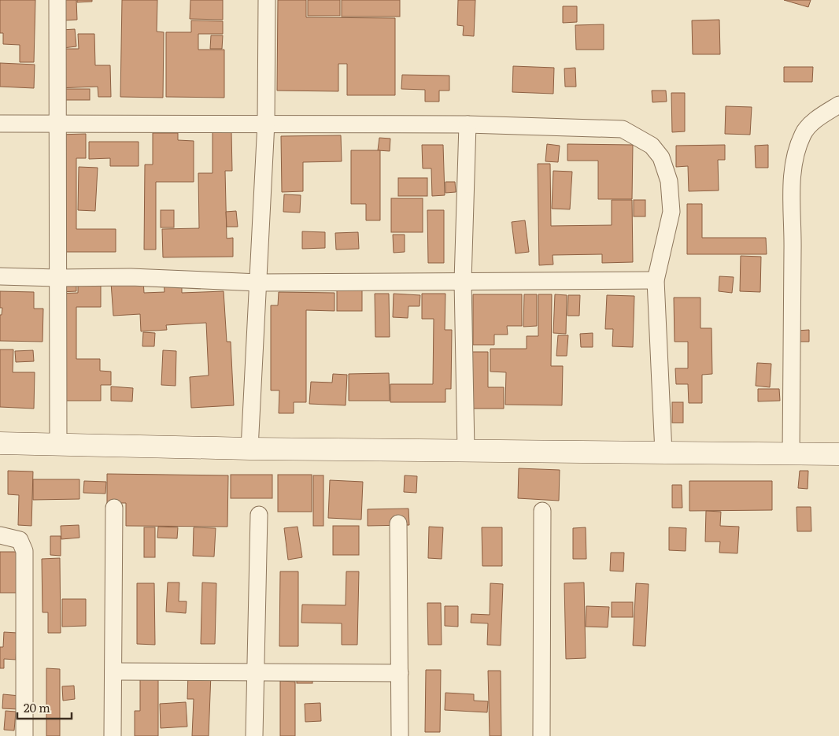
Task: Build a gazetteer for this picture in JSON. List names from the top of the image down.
{
  "scale_bar": "20 m"
}
